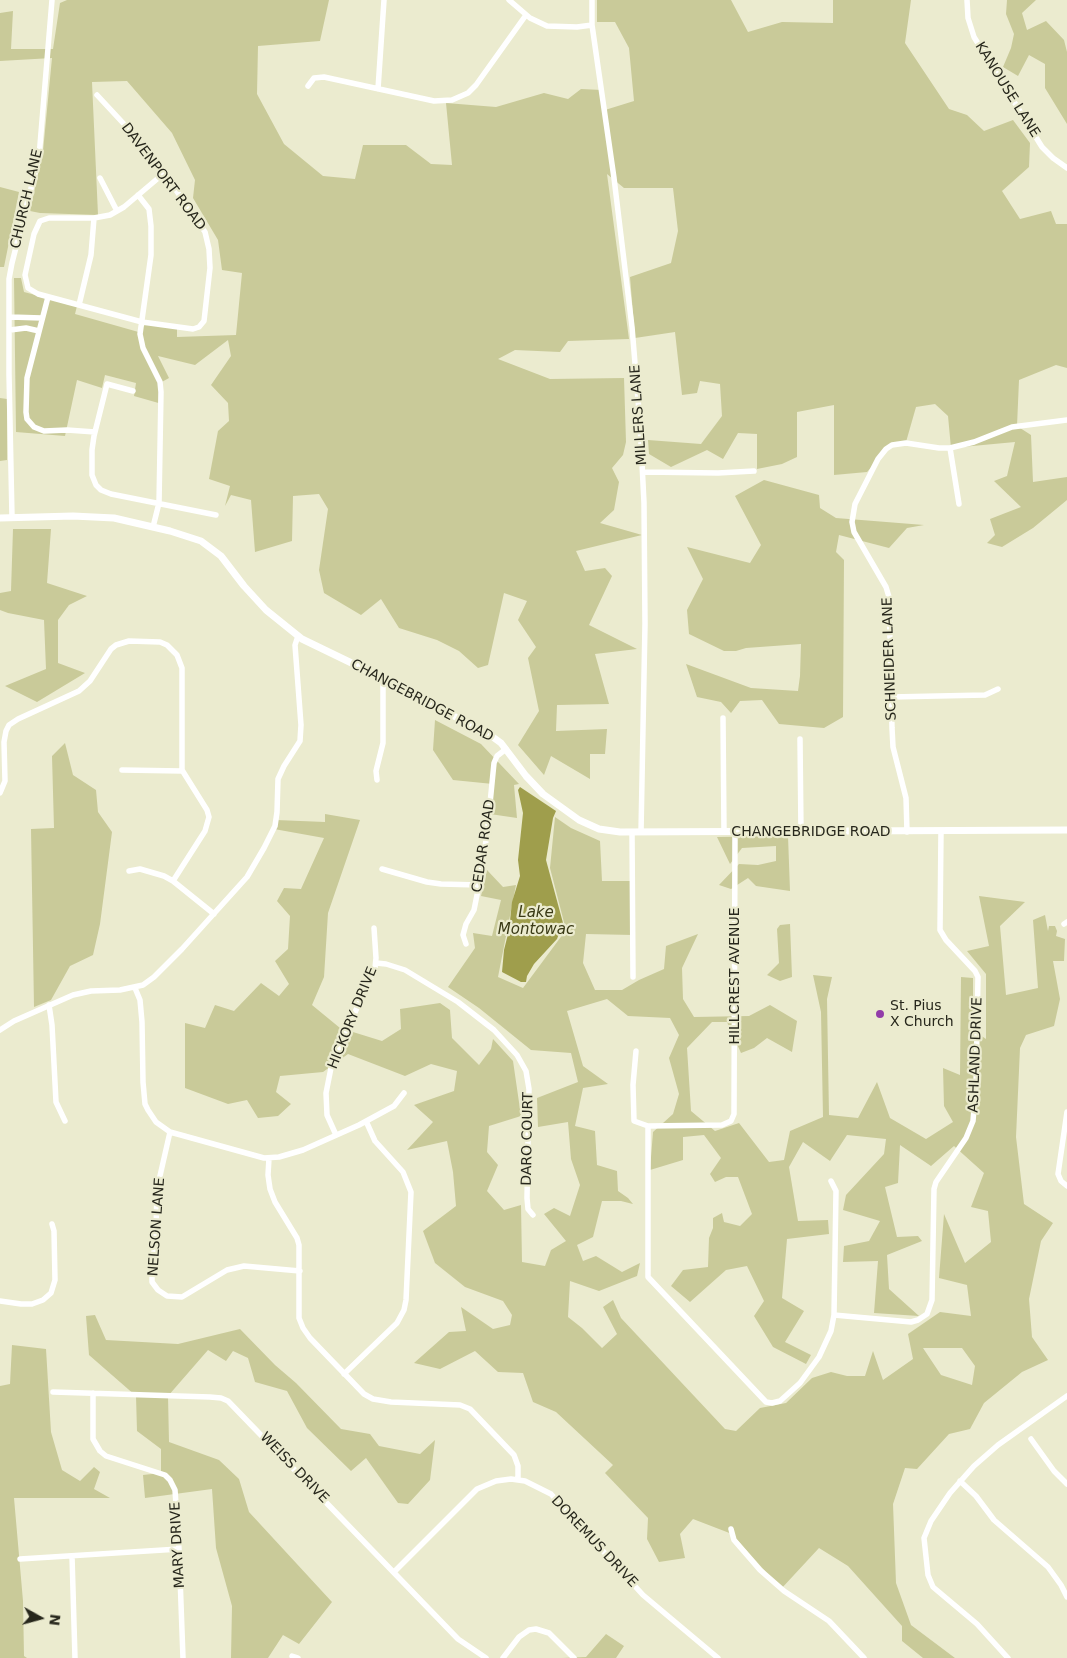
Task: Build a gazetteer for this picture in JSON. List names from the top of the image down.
{
  "streets": {
    "main road": ["CHANGEBRIDGE ROAD"],
    "street": [
      "KANOUSE LANE",
      "DAVENPORT ROAD",
      "CHURCH LANE",
      "MILLERS LANE",
      "SCHNEIDER LANE",
      "CEDAR ROAD",
      "HILLCREST AVENUE",
      "HICKORY DRIVE",
      "ASHLAND DRIVE",
      "DARO COURT",
      "NELSON LANE",
      "WEISS DRIVE",
      "DOREMUS DRIVE",
      "MARY DRIVE"
    ]
  },
  "crossings": [
    ["CHURCH LANE", "CHANGEBRIDGE ROAD"],
    ["MILLERS LANE", "CHANGEBRIDGE ROAD"],
    ["SCHNEIDER LANE", "CHANGEBRIDGE ROAD"],
    ["CHANGEBRIDGE ROAD", "CEDAR ROAD"],
    ["CHANGEBRIDGE ROAD", "HILLCREST AVENUE"],
    ["CHANGEBRIDGE ROAD", "ASHLAND DRIVE"],
    ["HICKORY DRIVE", "DARO COURT"],
    ["WEISS DRIVE", "DOREMUS DRIVE"],
    ["WEISS DRIVE", "MARY DRIVE"]
  ],
  "water": ["Lake Montowac"],
  "places": ["St. Pius X Church"],
  "north": "right"
}
